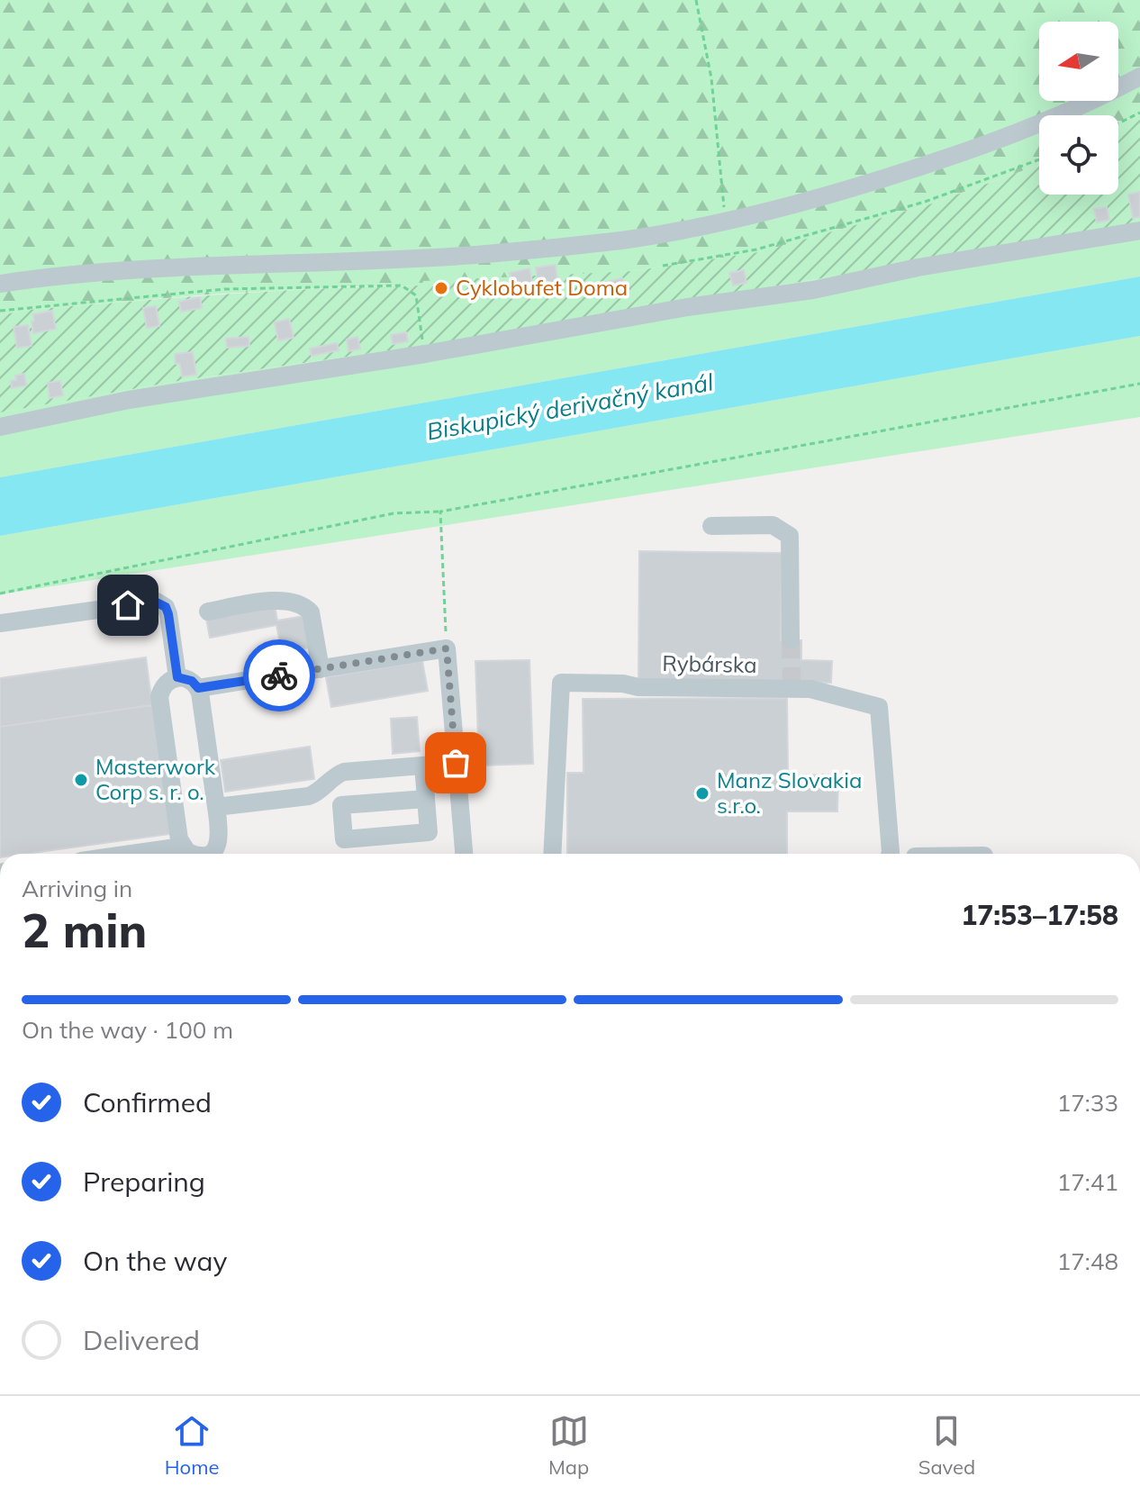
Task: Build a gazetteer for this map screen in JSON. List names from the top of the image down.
{
  "streets": {
    "lane": ["Rybárska"]
  },
  "water": ["Biskupický derivačný kanál"],
  "places": ["Cyklobufet Doma", "Masterwork Corp s. r. o.", "Manz Slovakia s.r.o."],
  "north": "left",
  "page": {
    "heading": ["2 min", "Arriving in", "17:53–17:58"],
    "bar": "On the way · 100 m",
    "list": [
      ["Confirmed", "17:33"],
      ["Preparing", "17:41"],
      ["On the way", "17:48"],
      "Delivered"
    ],
    "tabs": ["Home", "Map", "Saved"]
  }
}
